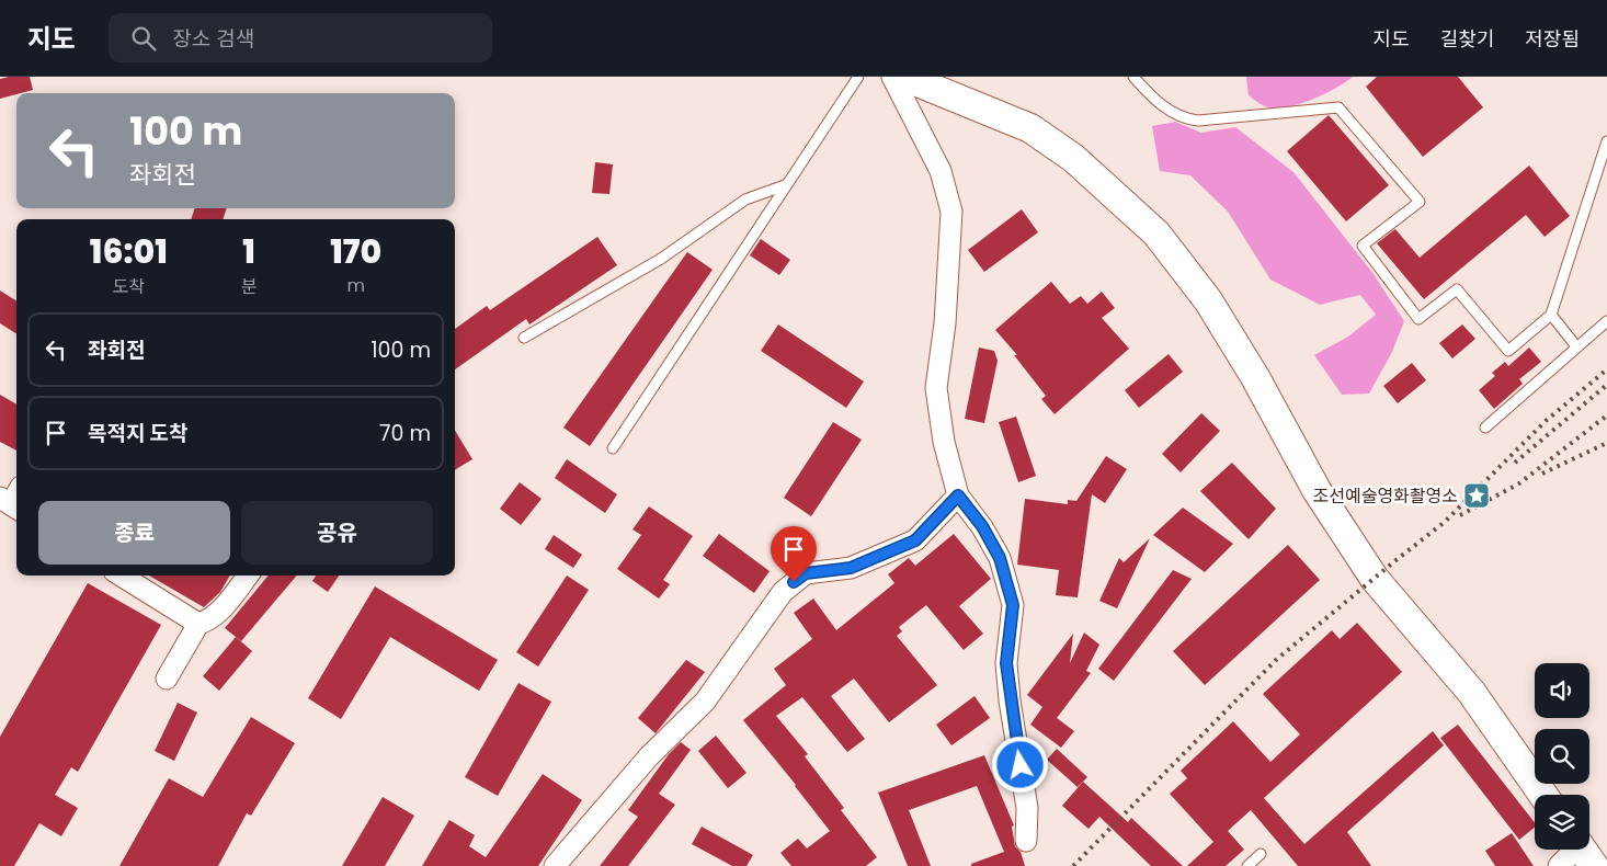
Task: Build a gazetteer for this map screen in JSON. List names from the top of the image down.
{
  "places": {
    "place": ["조선예술영화촬영소"]
  },
  "page": {
    "header": "지도",
    "search": "장소 검색",
    "nav": ["지도", "길찾기", "저장됨"],
    "turn": ["100 m", "좌회전"],
    "eta": [
      "16:01",
      "도착",
      "1",
      "분",
      "170",
      "m"
    ],
    "list": [
      {
        "name": "좌회전",
        "value": "100 m"
      },
      {
        "name": "목적지 도착",
        "value": "70 m"
      }
    ],
    "buttons": ["종료", "공유"]
  }
}
